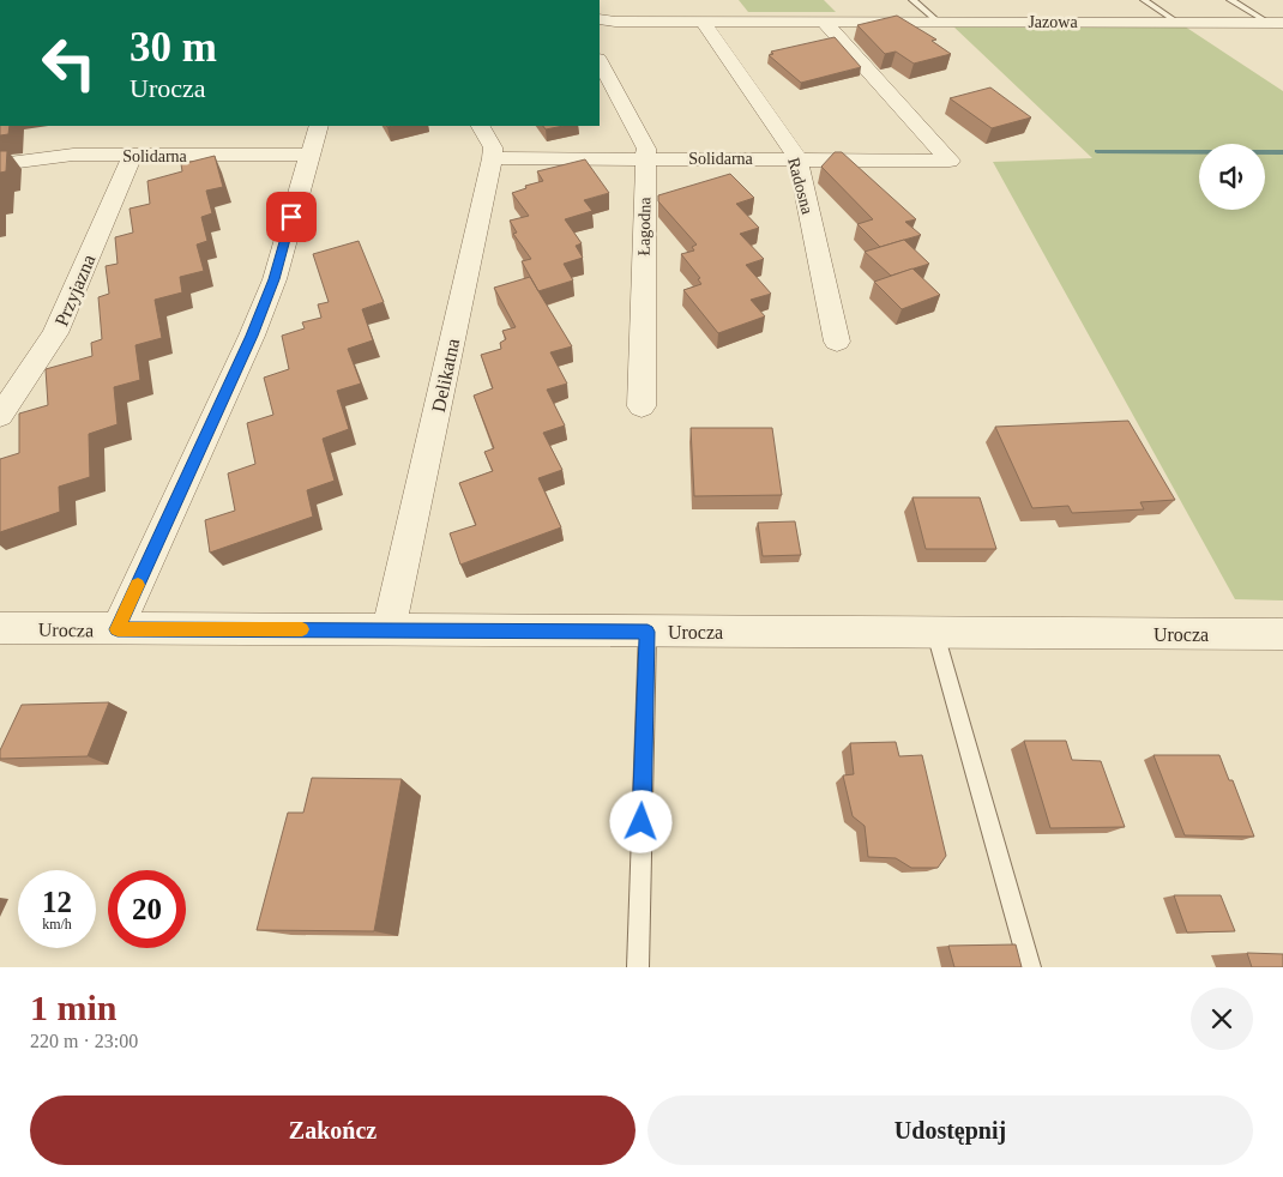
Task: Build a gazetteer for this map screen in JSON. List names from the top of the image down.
{
  "streets": {
    "street": [
      "Jazowa",
      "Solidarna",
      "Radosna",
      "Łagodna",
      "Przyjazna",
      "Delikatna",
      "Urocza"
    ]
  },
  "crossings": [
    ["Jazowa", "Solidarna"],
    ["Jazowa", "Radosna"],
    ["Solidarna", "Radosna"],
    ["Solidarna", "Łagodna"],
    ["Solidarna", "Przyjazna"],
    ["Solidarna", "Delikatna"],
    ["Delikatna", "Urocza"]
  ],
  "page": {
    "turn": ["30 m", "Urocza"],
    "speed": "12 km/h",
    "limit": "20",
    "heading": ["1 min", "220 m · 23:00"],
    "buttons": ["Zakończ", "Udostępnij"]
  }
}
